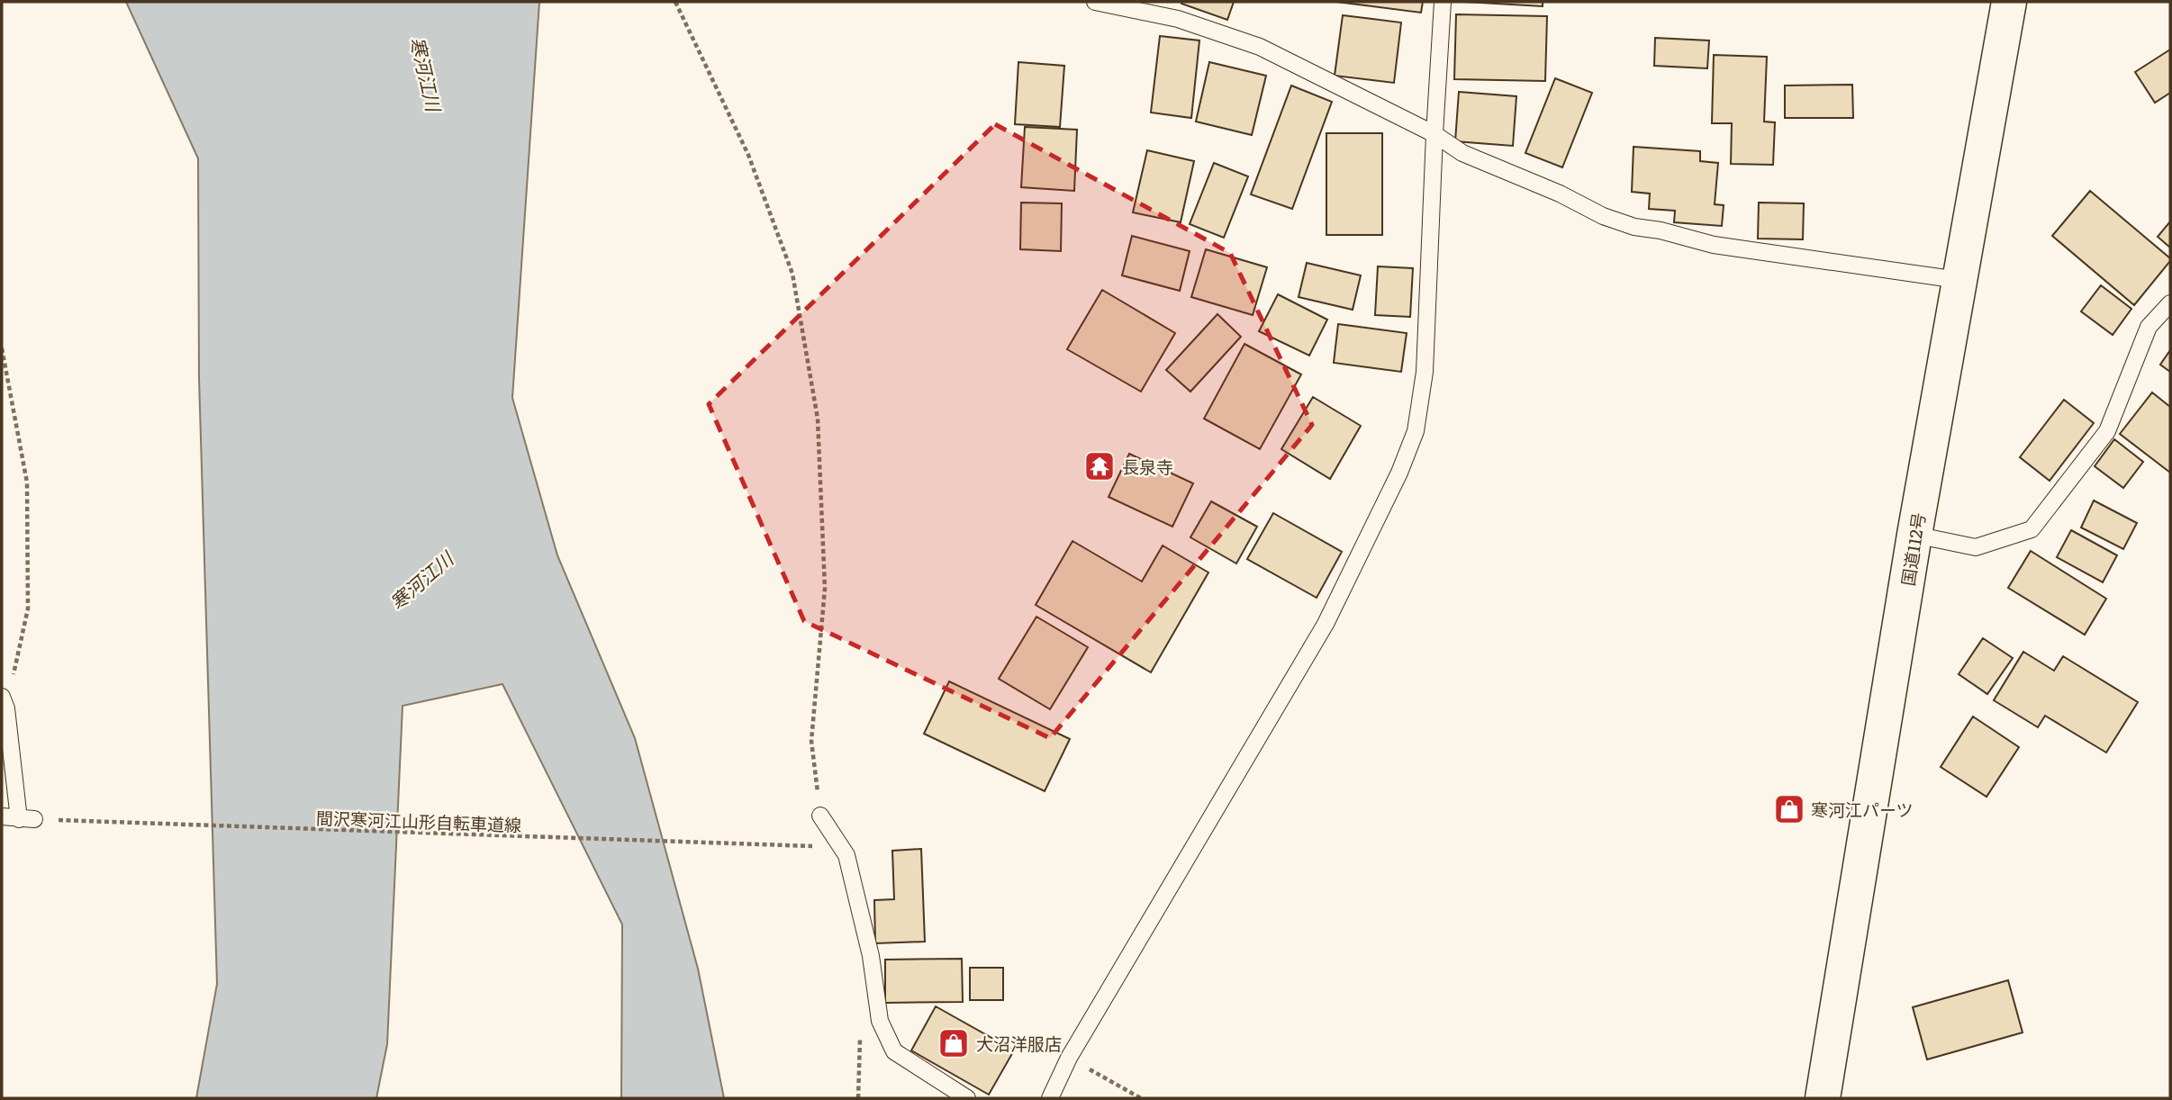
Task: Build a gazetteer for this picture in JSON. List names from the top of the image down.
{
  "streets": {
    "highway": ["国道112号"],
    "path": ["間沢寒河江山形自転車道線"]
  },
  "water": ["寒河江川"],
  "places": {
    "temple": ["長泉寺"],
    "shop": ["寒河江パーツ", "大沼洋服店"]
  }
}
